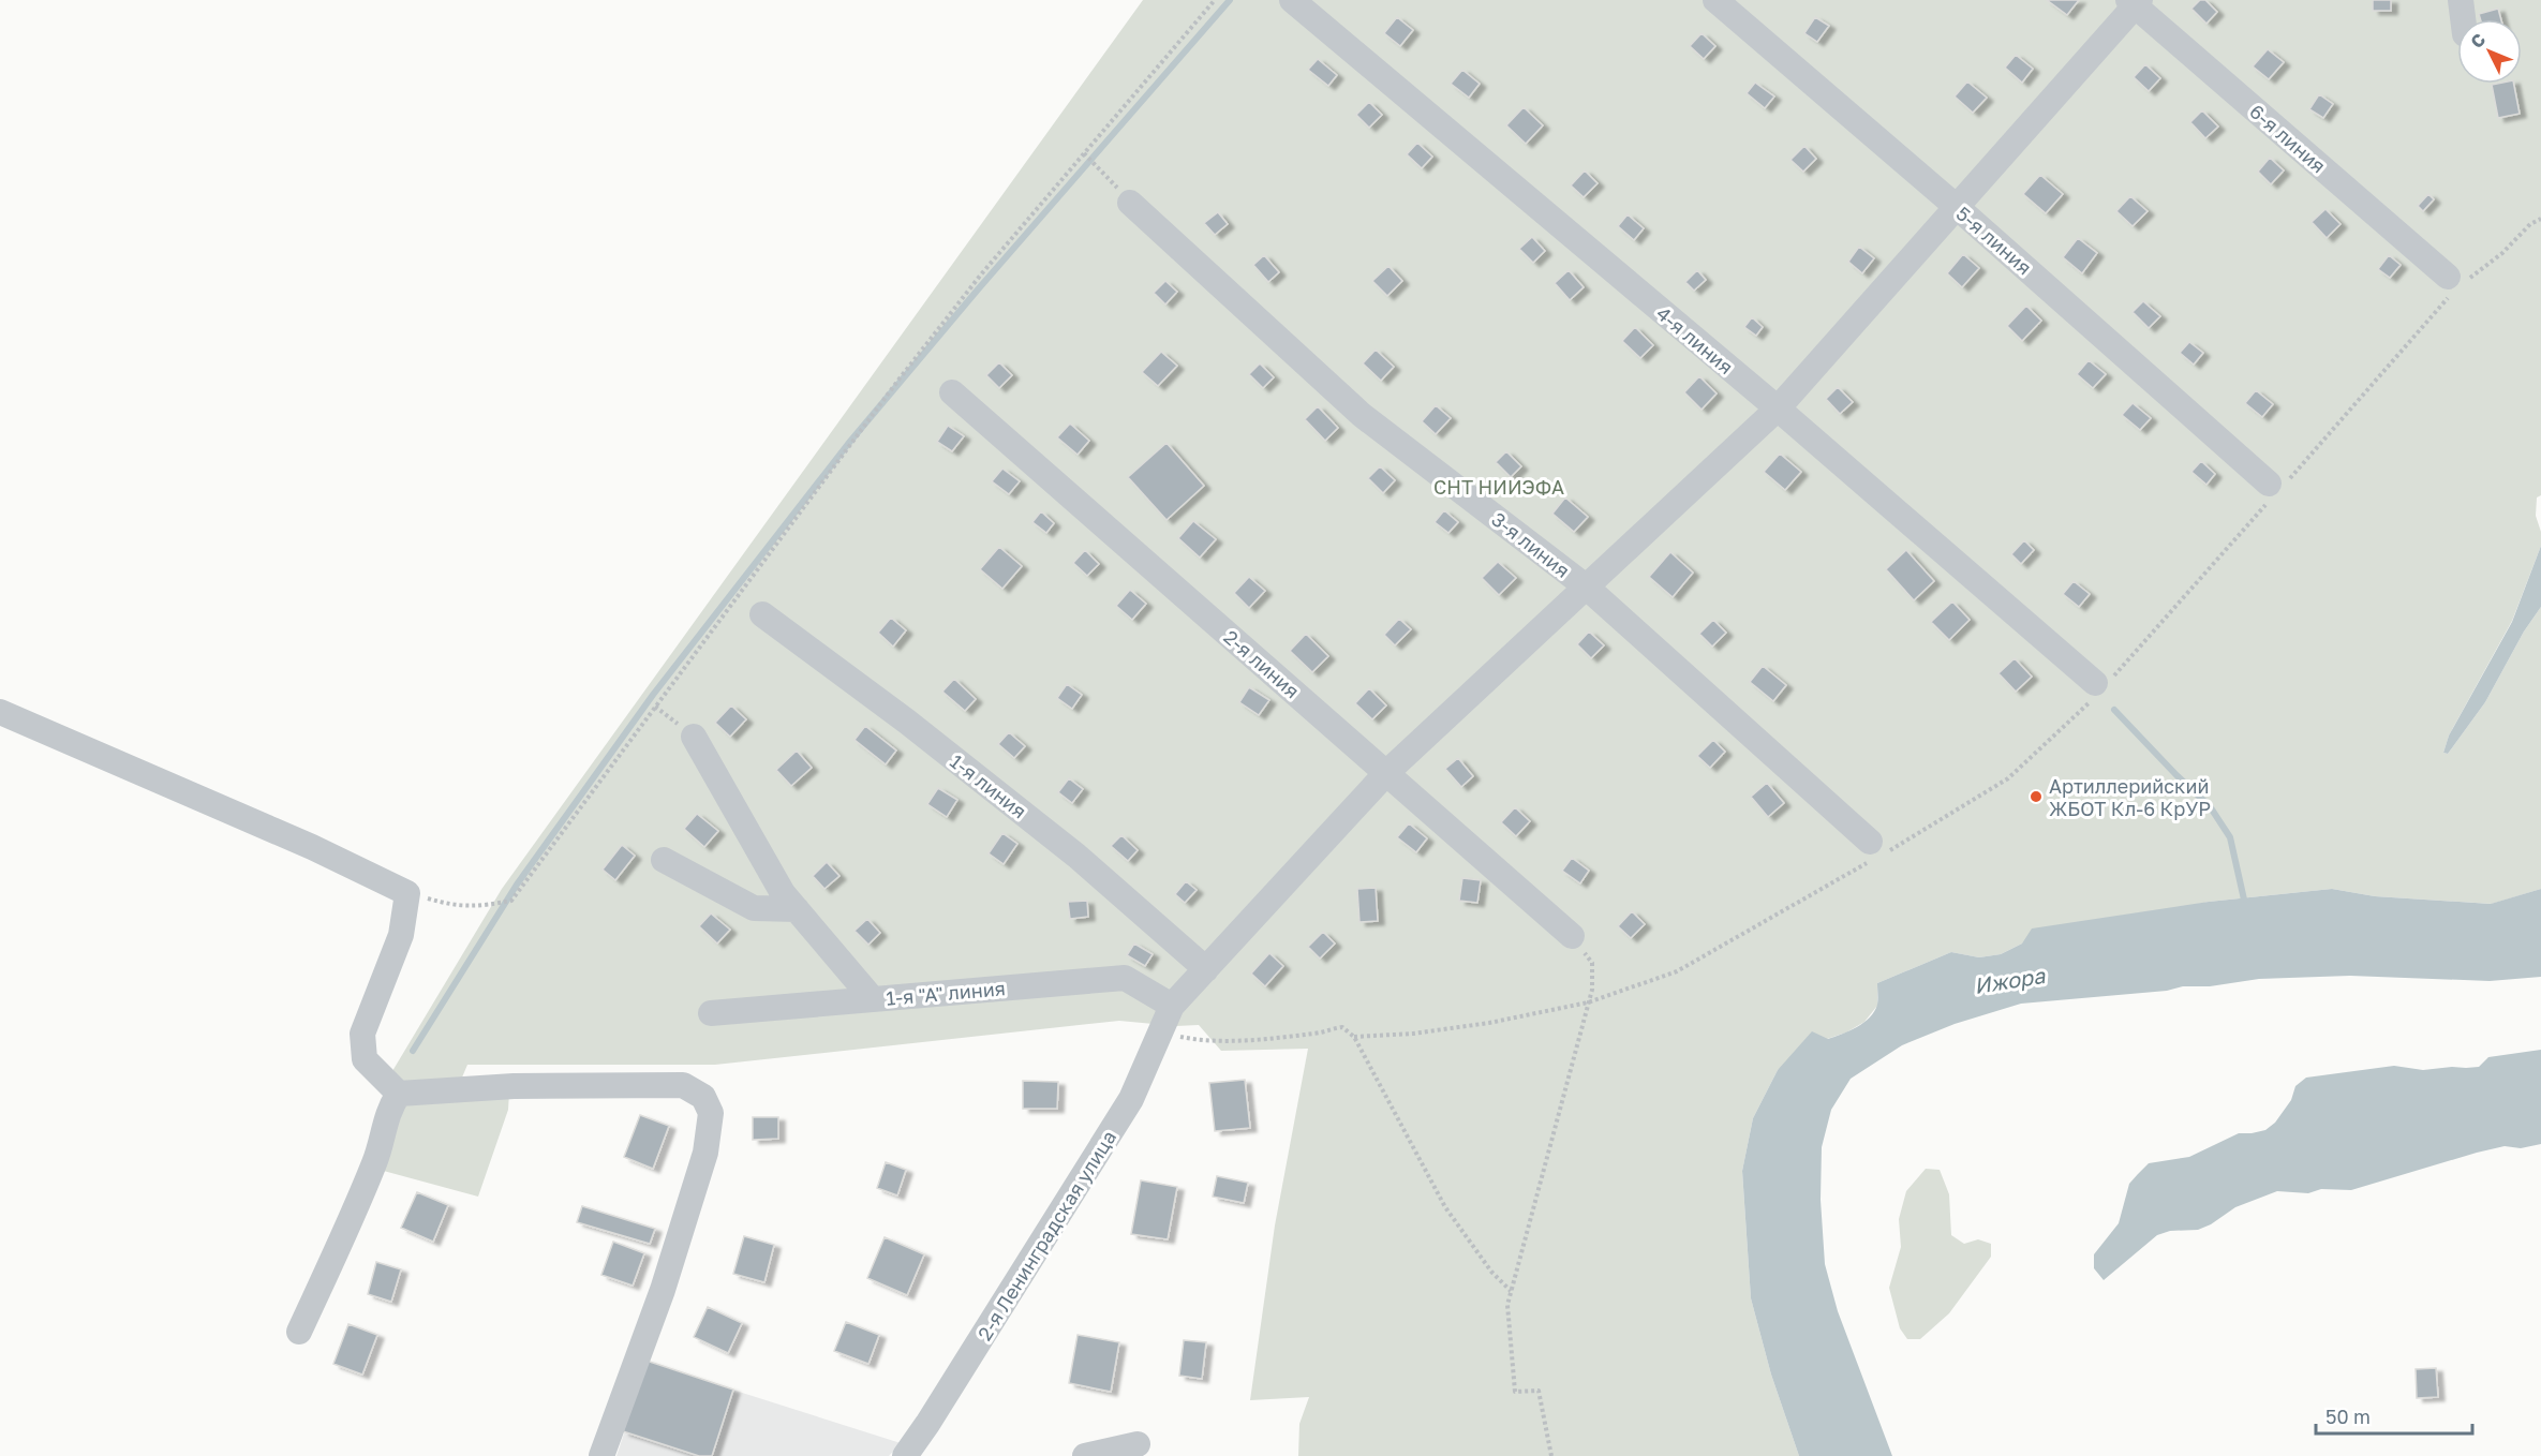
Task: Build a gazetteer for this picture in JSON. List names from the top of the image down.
{
  "streets": {
    "street": [
      "6-я линия",
      "5-я линия",
      "4-я линия",
      "3-я линия",
      "2-я линия",
      "1-я линия",
      "1-я \"А\" линия",
      "2-я Ленинградская улица"
    ]
  },
  "crossings": [
    ["6-я линия", "2-я Ленинградская улица"],
    ["5-я линия", "2-я Ленинградская улица"],
    ["4-я линия", "2-я Ленинградская улица"],
    ["3-я линия", "2-я Ленинградская улица"],
    ["2-я линия", "2-я Ленинградская улица"],
    ["1-я линия", "2-я Ленинградская улица"],
    ["1-я \"А\" линия", "2-я Ленинградская улица"]
  ],
  "water": ["Ижора"],
  "parks": ["СНТ НИИЭФА"],
  "places": ["Артиллерийский ЖБОТ Кл-6 КрУР"],
  "scale_bar": "50 m",
  "north": "top left"
}
